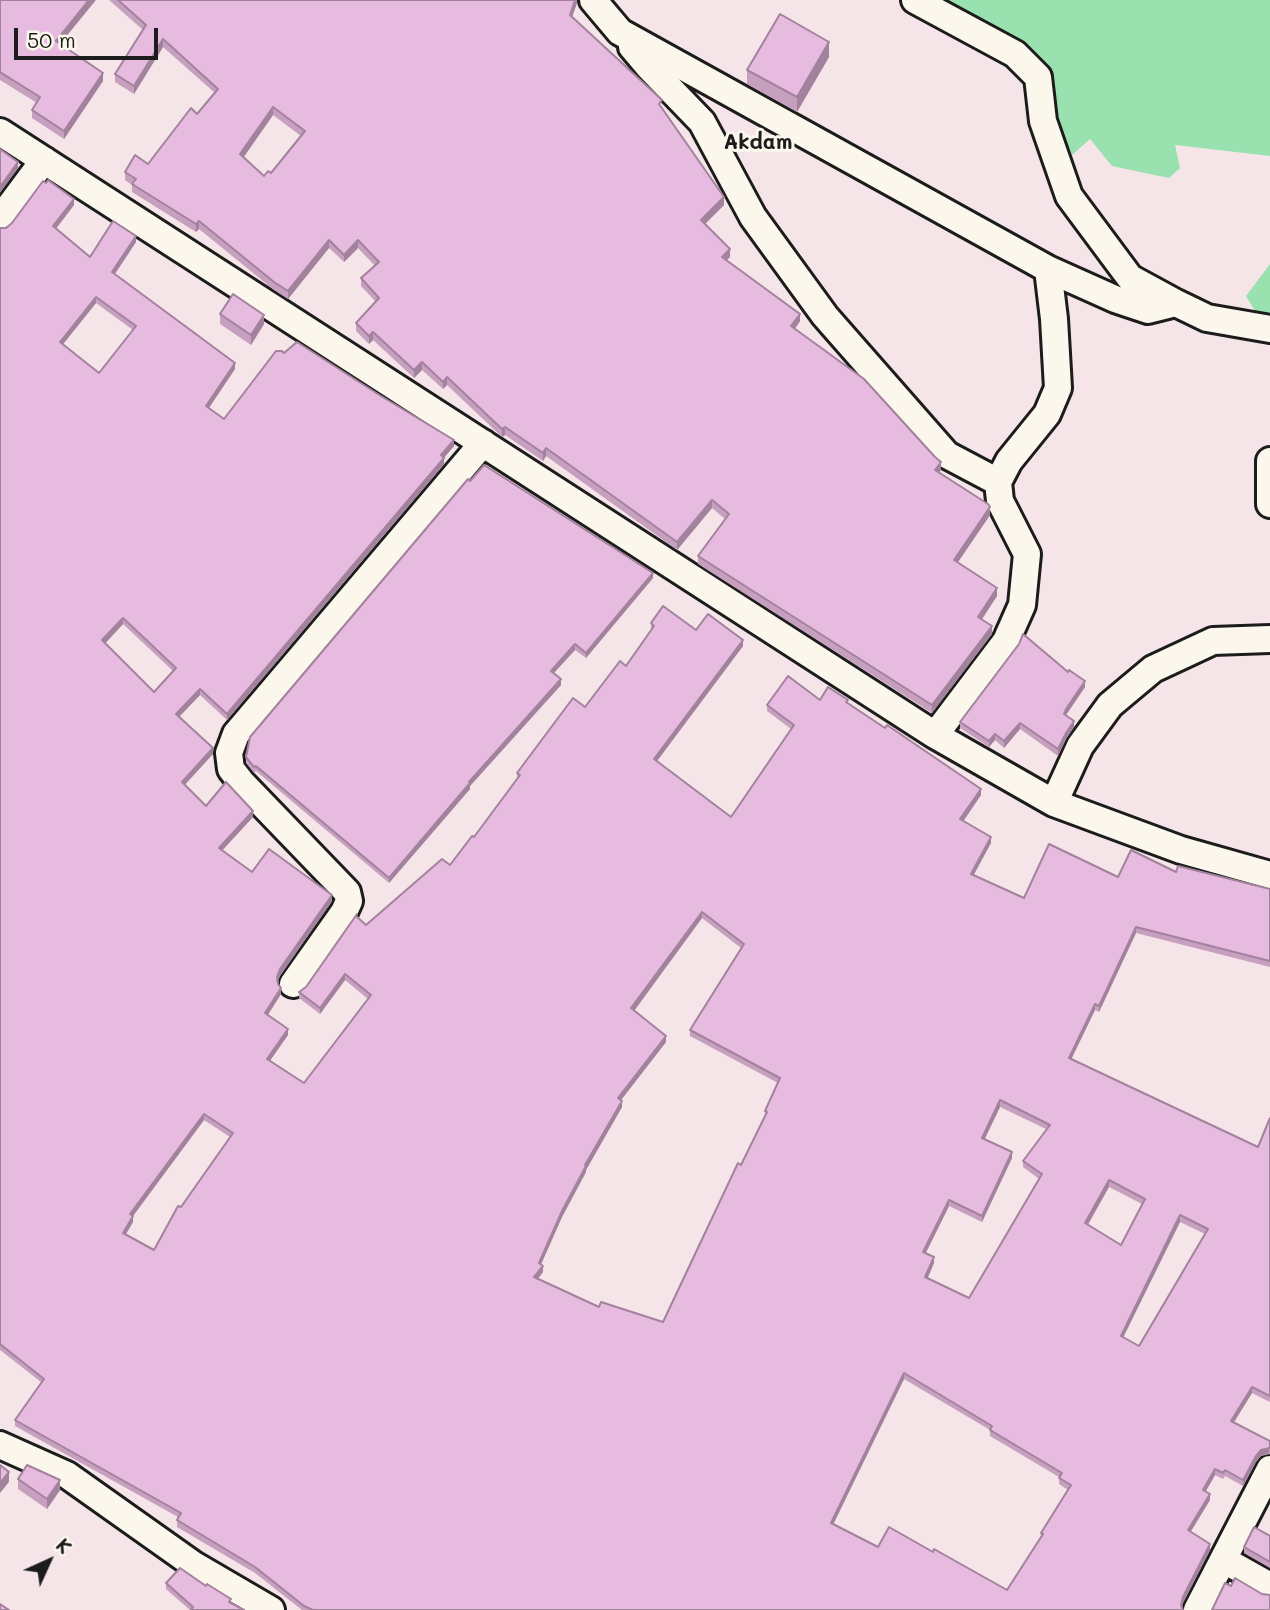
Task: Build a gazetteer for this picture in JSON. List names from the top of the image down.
{
  "districts": ["Akdam"],
  "scale_bar": "50 m",
  "north": "top right"
}
